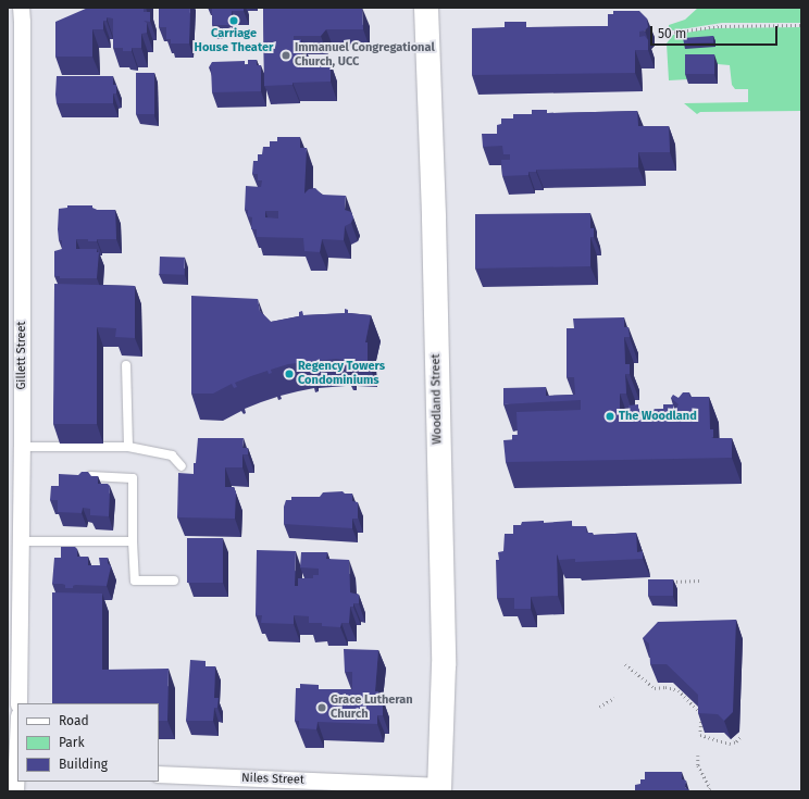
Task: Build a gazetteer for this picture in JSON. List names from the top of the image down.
{
  "streets": {
    "main road": ["Woodland Street"],
    "street": ["Gillett Street", "Niles Street"]
  },
  "crossings": [
    ["Woodland Street", "Niles Street"]
  ],
  "places": [
    "Carriage House Theater",
    "Immanuel Congregational Church, UCC",
    "Regency Towers Condominiums",
    "The Woodland",
    "Grace Lutheran Church"
  ],
  "legend": ["Road", "Park", "Building"],
  "scale_bar": "50 m"
}
